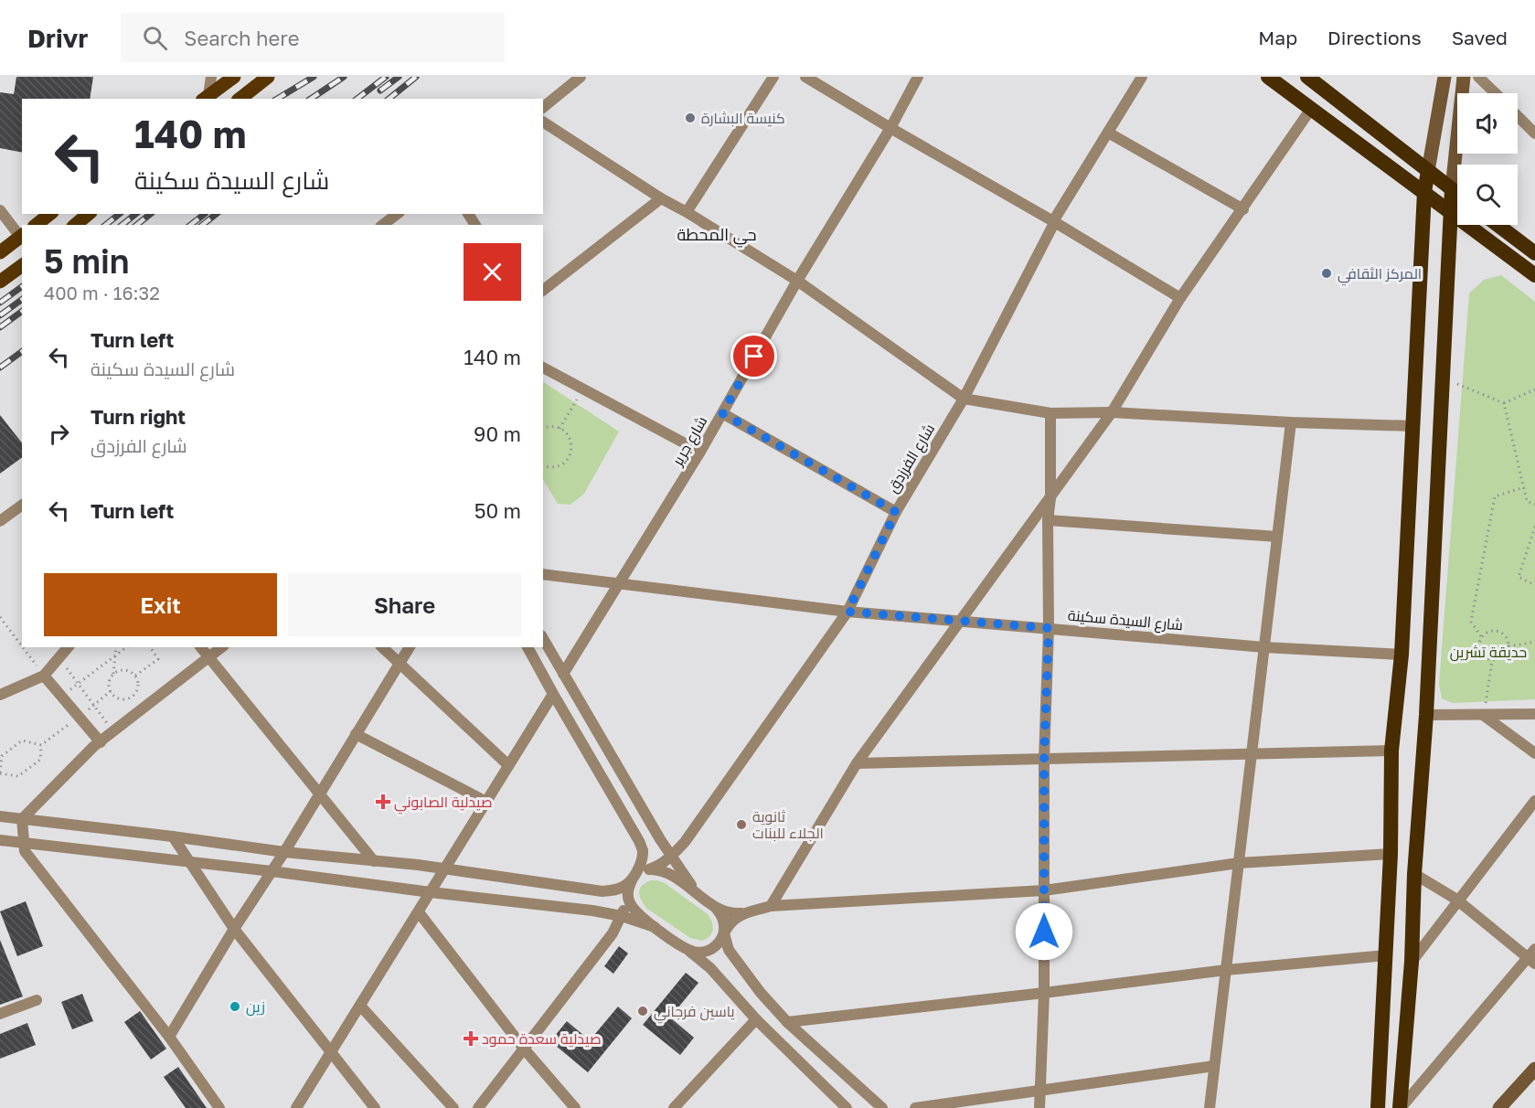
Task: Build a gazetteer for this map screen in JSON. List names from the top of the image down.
{
  "streets": {
    "street": ["شارع جرير", "شارع الفرزدق", "شارع السيدة سكينة"]
  },
  "crossings": [
    ["شارع جرير", "شارع السيدة سكينة"],
    ["شارع الفرزدق", "شارع السيدة سكينة"]
  ],
  "districts": ["حي المحطة"],
  "parks": ["حديقة تشرين"],
  "places": {
    "other": [
      "كنيسة البشارة",
      "المركز الثقافي",
      "ثانوية الجلاء للبنات",
      "زين",
      "ياسين فرجاني"
    ],
    "health": ["صيدلية الصابوني", "صيدلية سعدة حمود"]
  },
  "page": {
    "header": "Drivr",
    "search": "Search here",
    "nav": ["Map", "Directions", "Saved"],
    "turn": ["140 m", "شارع السيدة سكينة"],
    "heading": ["5 min", "400 m · 16:32"],
    "list": [
      {
        "name": "Turn left",
        "note": "شارع السيدة سكينة",
        "value": "140 m"
      },
      {
        "name": "Turn right",
        "note": "شارع الفرزدق",
        "value": "90 m"
      },
      {
        "name": "Turn left",
        "value": "50 m"
      }
    ],
    "buttons": ["Exit", "Share"]
  }
}
